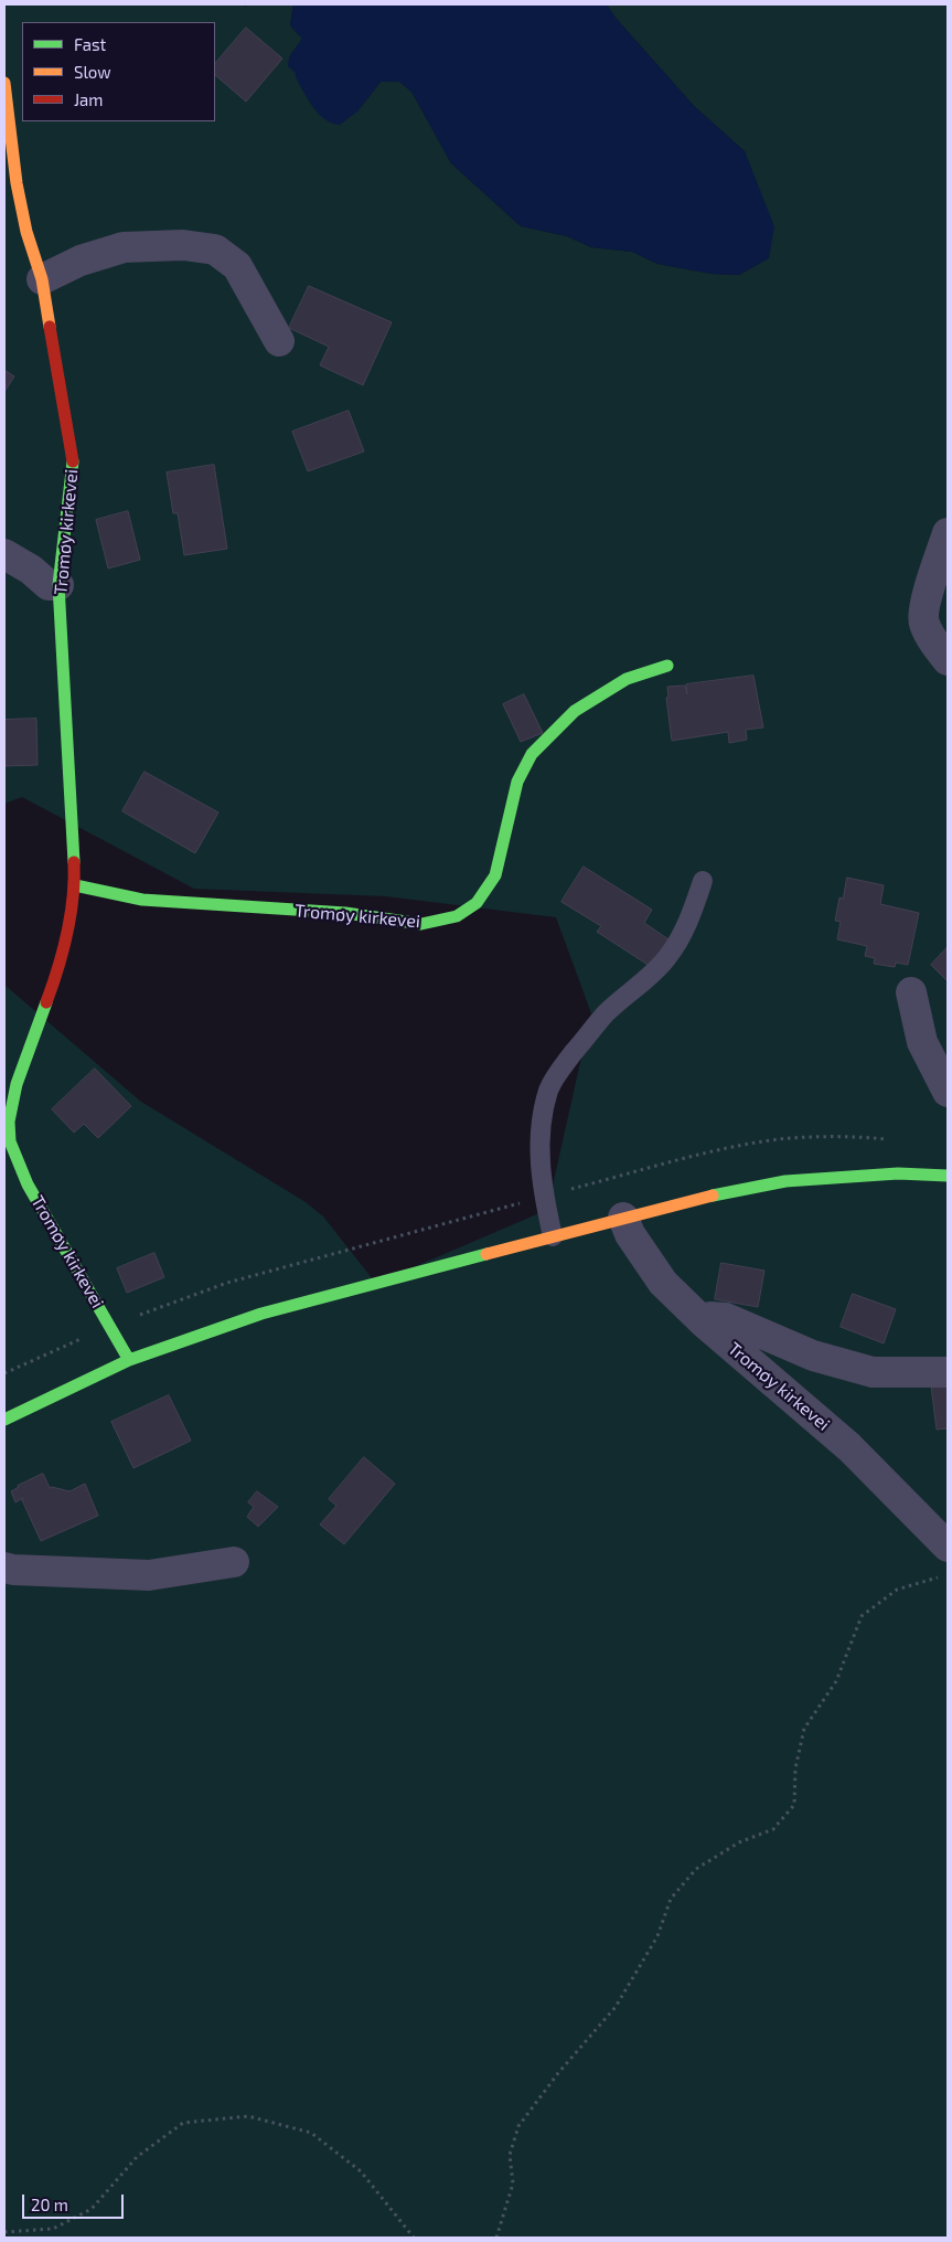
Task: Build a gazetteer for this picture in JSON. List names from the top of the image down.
{
  "streets": {
    "street": ["Tromøy kirkevei"]
  },
  "legend": ["Fast", "Slow", "Jam"],
  "scale_bar": "20 m"
}
